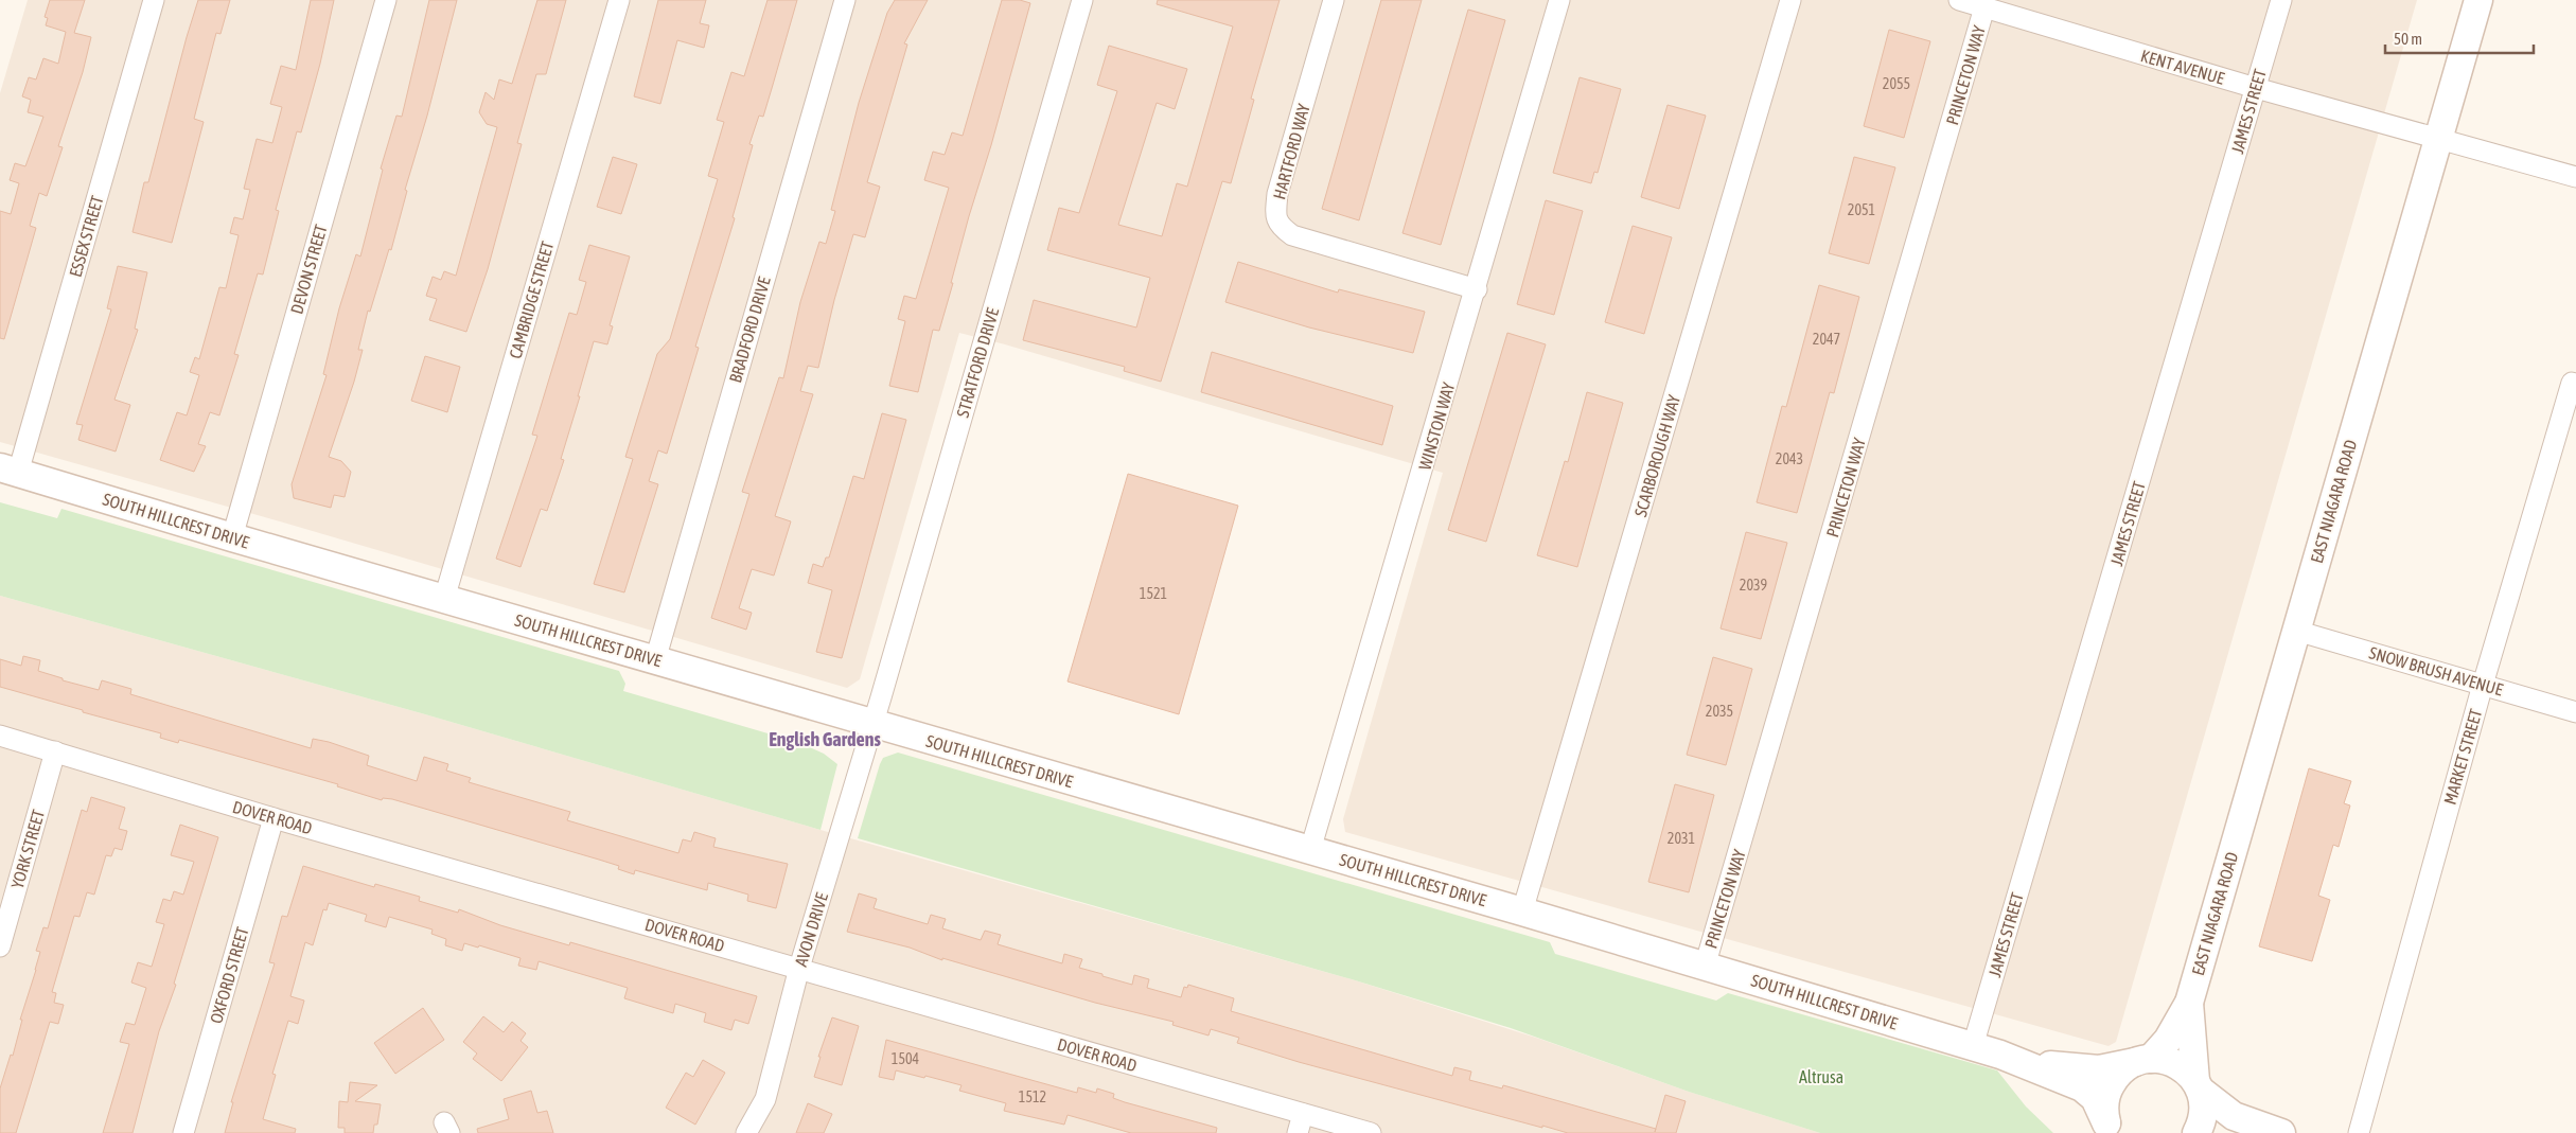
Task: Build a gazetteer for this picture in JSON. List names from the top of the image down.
{
  "streets": {
    "street": [
      "KENT AVENUE",
      "PRINCETON WAY",
      "JAMES STREET",
      "HARTFORD WAY",
      "ESSEX STREET",
      "DEVON STREET",
      "CAMBRIDGE STREET",
      "BRADFORD DRIVE",
      "STRATFORD DRIVE",
      "WINSTON WAY",
      "SCARBOROUGH WAY",
      "EAST NIAGARA ROAD",
      "SOUTH HILLCREST DRIVE",
      "SNOW BRUSH AVENUE",
      "MARKET STREET",
      "DOVER ROAD",
      "YORK STREET",
      "AVON DRIVE",
      "OXFORD STREET"
    ]
  },
  "crossings": [
    ["KENT AVENUE", "PRINCETON WAY"],
    ["KENT AVENUE", "JAMES STREET"],
    ["KENT AVENUE", "EAST NIAGARA ROAD"],
    ["PRINCETON WAY", "SOUTH HILLCREST DRIVE"],
    ["JAMES STREET", "SOUTH HILLCREST DRIVE"],
    ["HARTFORD WAY", "WINSTON WAY"],
    ["ESSEX STREET", "SOUTH HILLCREST DRIVE"],
    ["DEVON STREET", "SOUTH HILLCREST DRIVE"],
    ["CAMBRIDGE STREET", "SOUTH HILLCREST DRIVE"],
    ["BRADFORD DRIVE", "SOUTH HILLCREST DRIVE"],
    ["STRATFORD DRIVE", "SOUTH HILLCREST DRIVE"],
    ["STRATFORD DRIVE", "AVON DRIVE"],
    ["WINSTON WAY", "SOUTH HILLCREST DRIVE"],
    ["SCARBOROUGH WAY", "SOUTH HILLCREST DRIVE"],
    ["EAST NIAGARA ROAD", "SOUTH HILLCREST DRIVE"],
    ["EAST NIAGARA ROAD", "SNOW BRUSH AVENUE"],
    ["SOUTH HILLCREST DRIVE", "AVON DRIVE"],
    ["SNOW BRUSH AVENUE", "MARKET STREET"],
    ["DOVER ROAD", "YORK STREET"],
    ["DOVER ROAD", "AVON DRIVE"],
    ["DOVER ROAD", "OXFORD STREET"]
  ],
  "districts": ["English Gardens"],
  "parks": ["Altrusa"],
  "house_numbers": [
    "2055",
    "2051",
    "2047",
    "2043",
    "2039",
    "1521",
    "2035",
    "2031",
    "1504",
    "1512"
  ],
  "scale_bar": "50 m"
}
